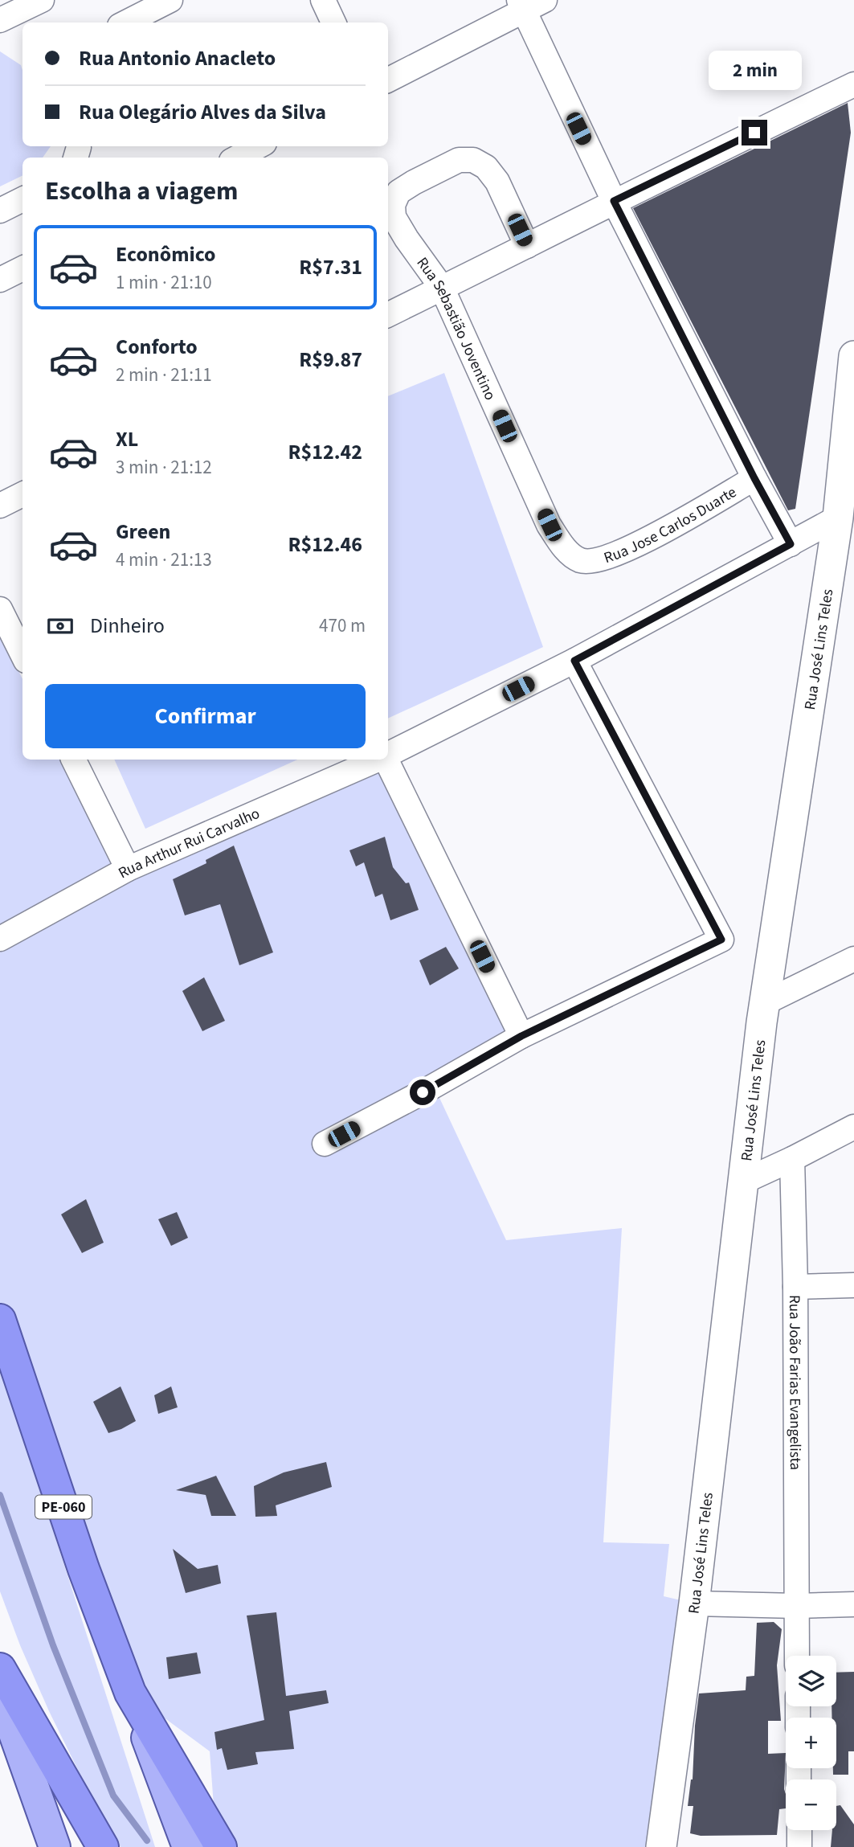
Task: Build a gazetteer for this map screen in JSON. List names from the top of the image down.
{
  "streets": {
    "highway": ["PE-060"],
    "street": [
      "Rua Sebastião Joventino",
      "Rua Jose Carlos Duarte",
      "Rua José Lins Teles",
      "Rua Arthur Rui Carvalho",
      "Rua João Farias Evangelista"
    ]
  },
  "crossings": [
    ["Rua Sebastião Joventino", "Rua Jose Carlos Duarte"],
    ["Rua José Lins Teles", "Rua Arthur Rui Carvalho"]
  ],
  "page": {
    "banner": ["Rua Antonio Anacleto", "Rua Olegário Alves da Silva"],
    "bubble": "2 min",
    "heading": "Escolha a viagem",
    "list": [
      {
        "name": "Econômico",
        "note": "1 min · 21:10",
        "value": "R$7.31"
      },
      {
        "name": "Conforto",
        "note": "2 min · 21:11",
        "value": "R$9.87"
      },
      {
        "name": "XL",
        "note": "3 min · 21:12",
        "value": "R$12.42"
      },
      {
        "name": "Green",
        "note": "4 min · 21:13",
        "value": "R$12.46"
      }
    ],
    "pay": ["Dinheiro", "470 m"],
    "buttons": "Confirmar",
    "map_buttons": ["+", "−"]
  }
}
